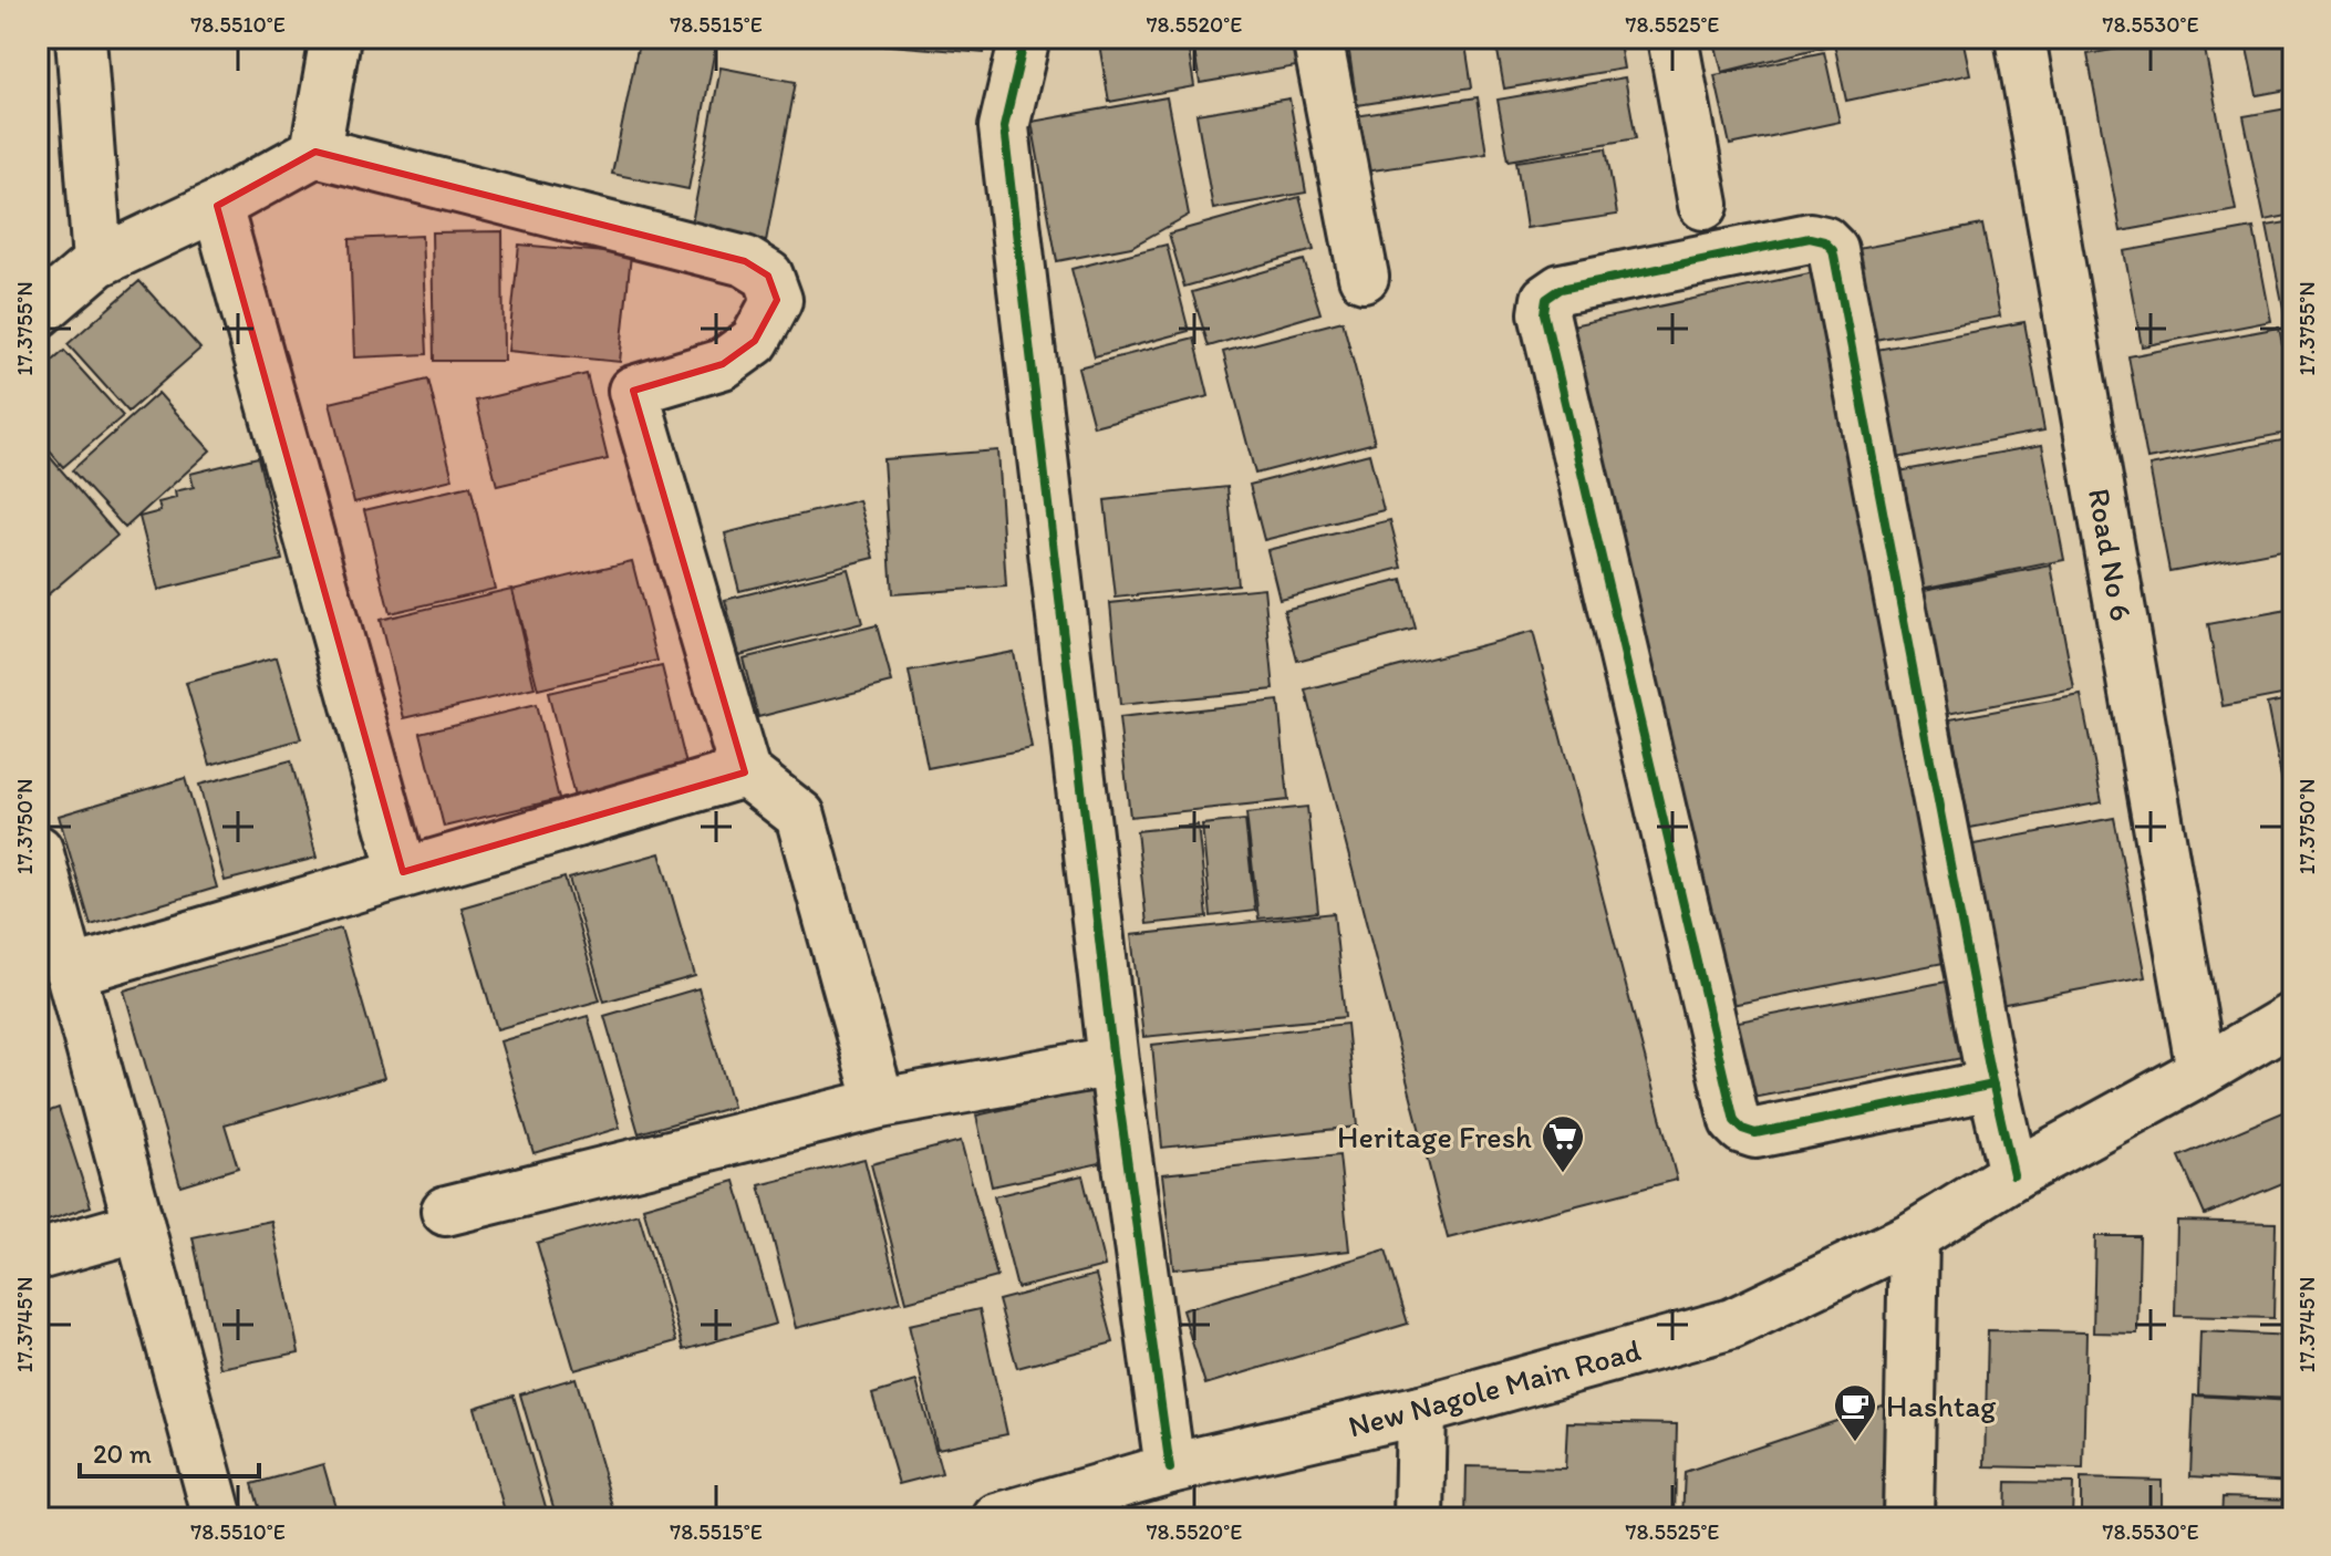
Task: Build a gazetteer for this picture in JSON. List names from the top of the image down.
{
  "streets": {
    "street": ["Road No 6", "New Nagole Main Road"]
  },
  "crossings": [
    ["Road No 6", "New Nagole Main Road"]
  ],
  "places": {
    "supermarket": ["Heritage Fresh"],
    "cafe": ["Hashtag"]
  },
  "scale_bar": "20 m",
  "coordinates": [
    "78.5510°E",
    "78.5515°E",
    "78.5520°E",
    "78.5525°E",
    "78.5530°E",
    "17.3755°N",
    "17.3750°N",
    "17.3745°N"
  ]
}
